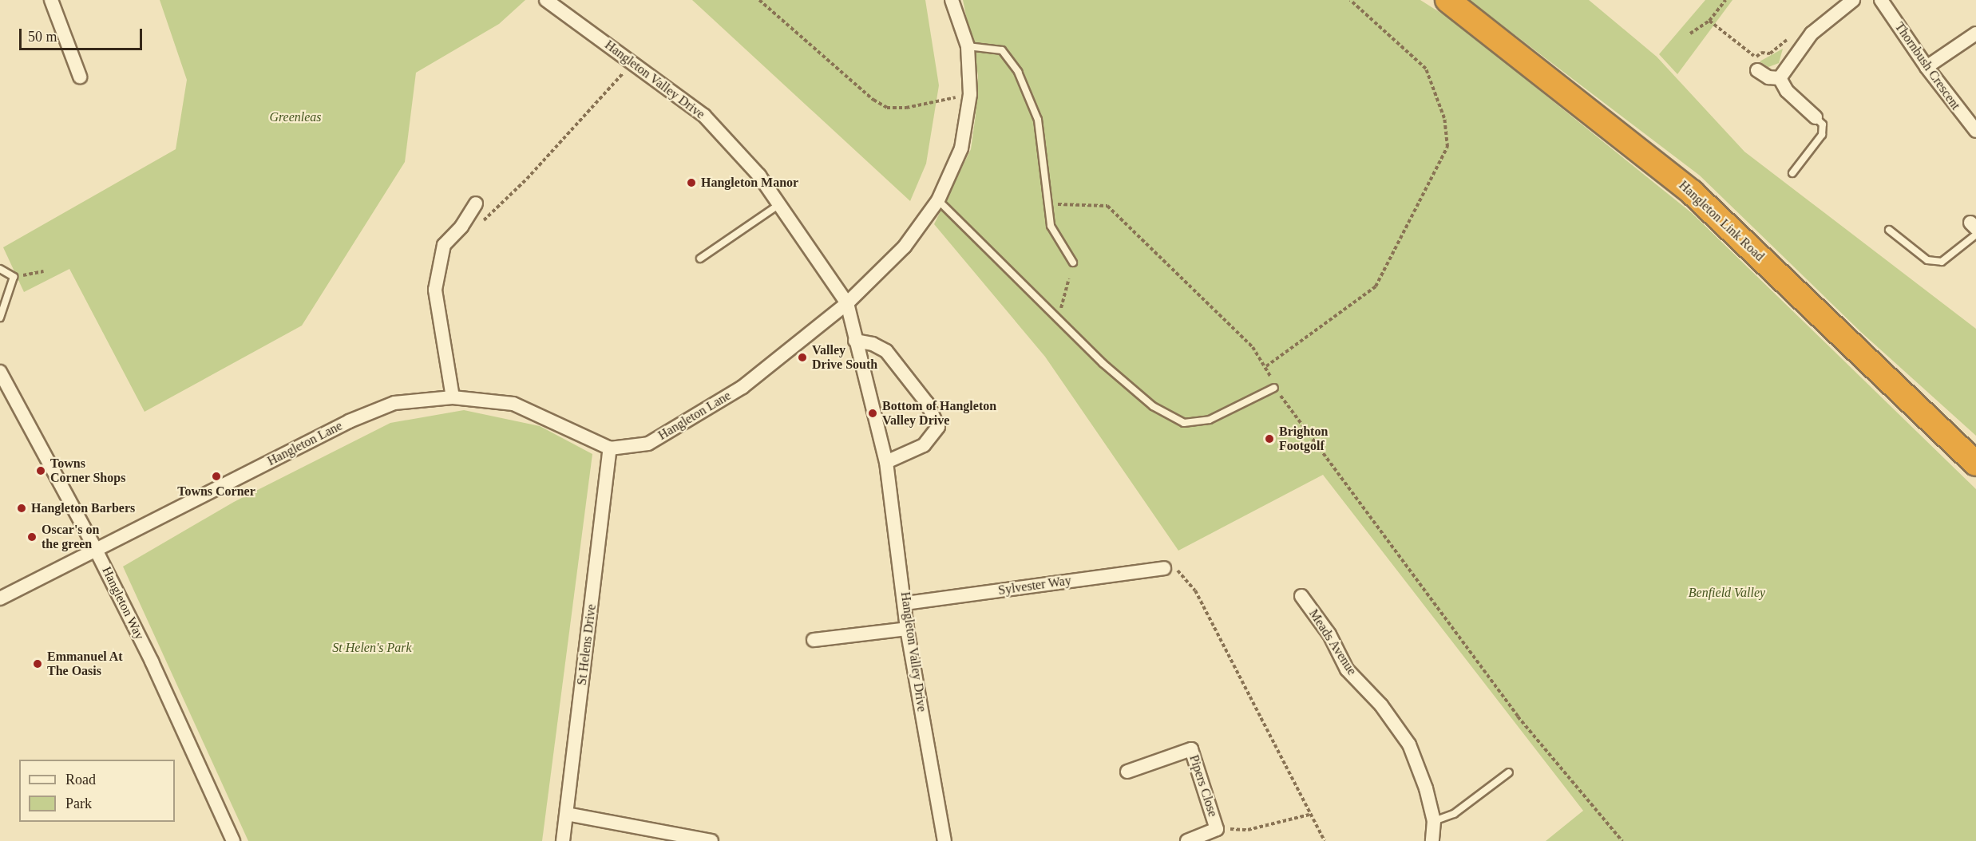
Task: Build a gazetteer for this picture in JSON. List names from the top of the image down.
{
  "streets": {
    "highway": ["Hangleton Link Road"],
    "street": [
      "Thornbush Crescent",
      "Hangleton Valley Drive",
      "Hangleton Lane",
      "Sylvester Way",
      "Hangleton Way",
      "Meads Avenue",
      "St Helens Drive",
      "Pipers Close"
    ]
  },
  "crossings": [
    ["Hangleton Valley Drive", "Hangleton Lane"],
    ["Hangleton Valley Drive", "Sylvester Way"],
    ["Hangleton Lane", "Hangleton Way"],
    ["Hangleton Lane", "St Helens Drive"]
  ],
  "parks": ["Greenleas", "Benfield Valley", "St Helen's Park"],
  "places": [
    "Hangleton Manor",
    "Valley Drive South",
    "Bottom of Hangleton Valley Drive",
    "Brighton Footgolf",
    "Towns Corner Shops",
    "Towns Corner",
    "Hangleton Barbers",
    "Oscar's on the green",
    "Emmanuel At The Oasis"
  ],
  "legend": ["Road", "Park"],
  "scale_bar": "50 m"
}
